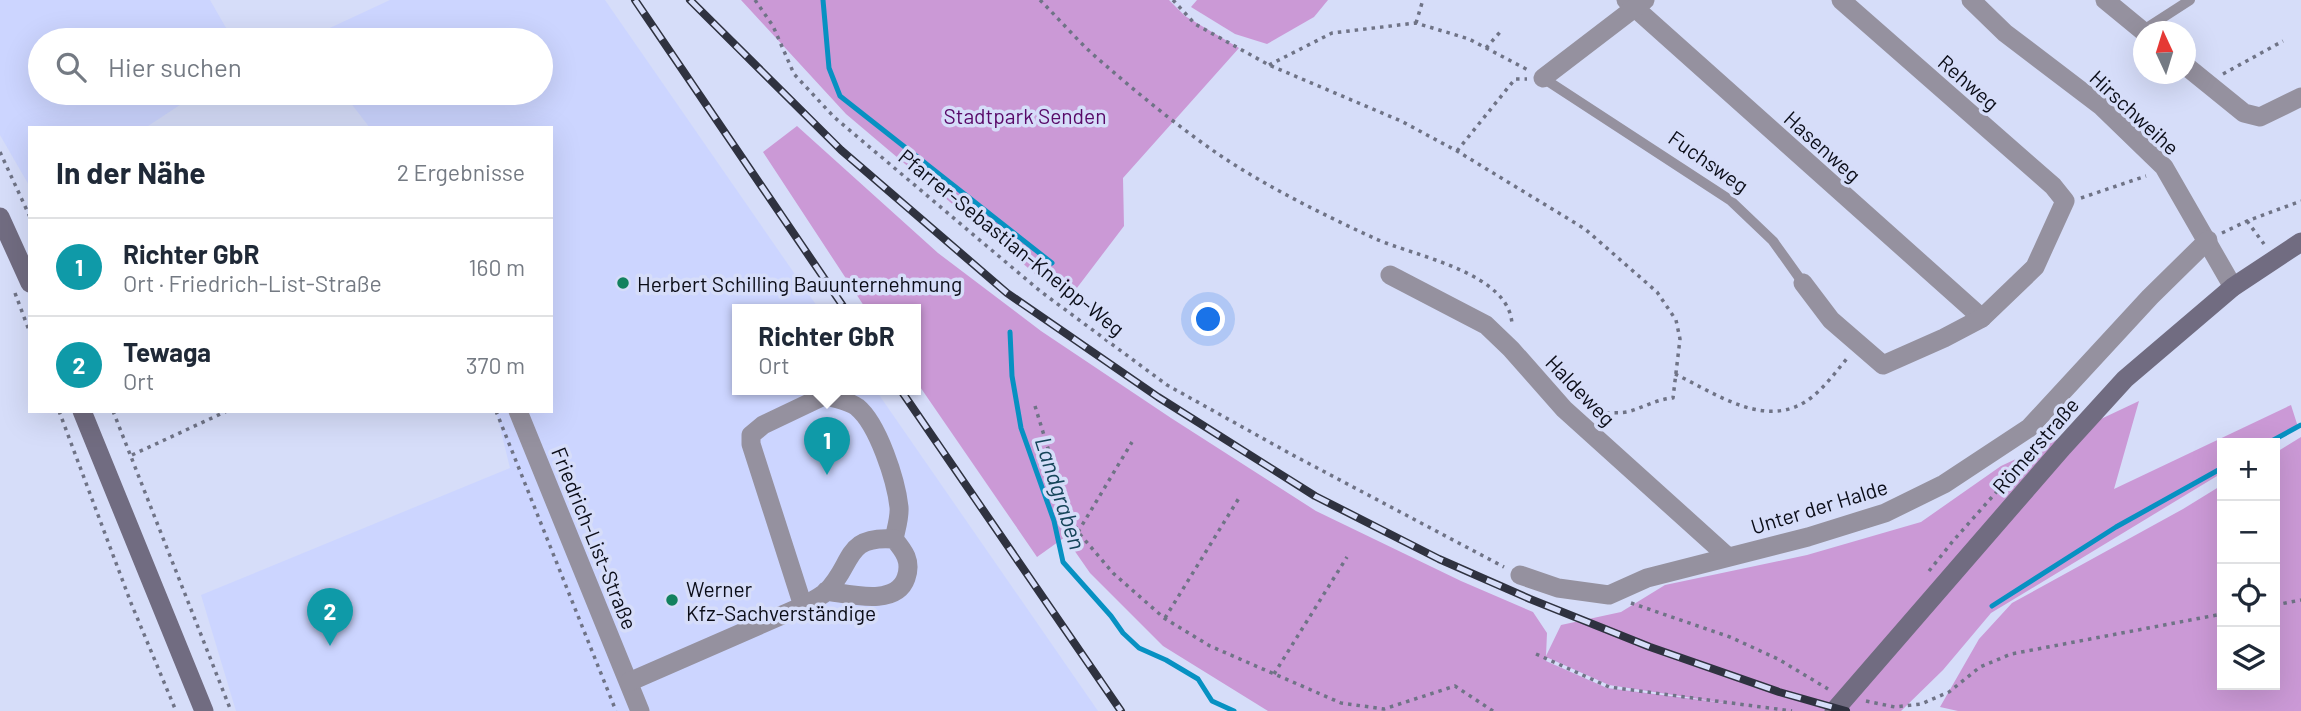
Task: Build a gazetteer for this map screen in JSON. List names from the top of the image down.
{
  "streets": {
    "main road": ["Römerstraße"],
    "street": [
      "Rehweg",
      "Hirschweihe",
      "Hasenweg",
      "Fuchsweg",
      "Haldeweg",
      "Unter der Halde",
      "Friedrich-List-Straße"
    ],
    "path": ["Pfarrer-Sebastian-Kneipp-Weg"]
  },
  "crossings": [
    ["Rehweg", "Fuchsweg"],
    ["Hirschweihe", "Römerstraße"],
    ["Hirschweihe", "Unter der Halde"],
    ["Hasenweg", "Fuchsweg"],
    ["Haldeweg", "Unter der Halde"]
  ],
  "water": ["Landgraben"],
  "parks": ["Stadtpark Senden"],
  "places": ["Herbert Schilling Bauunternehmung", "Werner Kfz-Sachverständige"],
  "north": "top",
  "page": {
    "search": "Hier suchen",
    "heading": ["In der Nähe", "2 Ergebnisse"],
    "list": [
      {
        "mark": "1",
        "name": "Richter GbR",
        "note": "Ort · Friedrich-List-Straße",
        "value": "160 m"
      },
      {
        "mark": "2",
        "name": "Tewaga",
        "note": "Ort",
        "value": "370 m"
      }
    ],
    "popup": ["Richter GbR", "Ort"],
    "pins": ["1", "2"],
    "map_buttons": ["+", "−"]
  }
}
